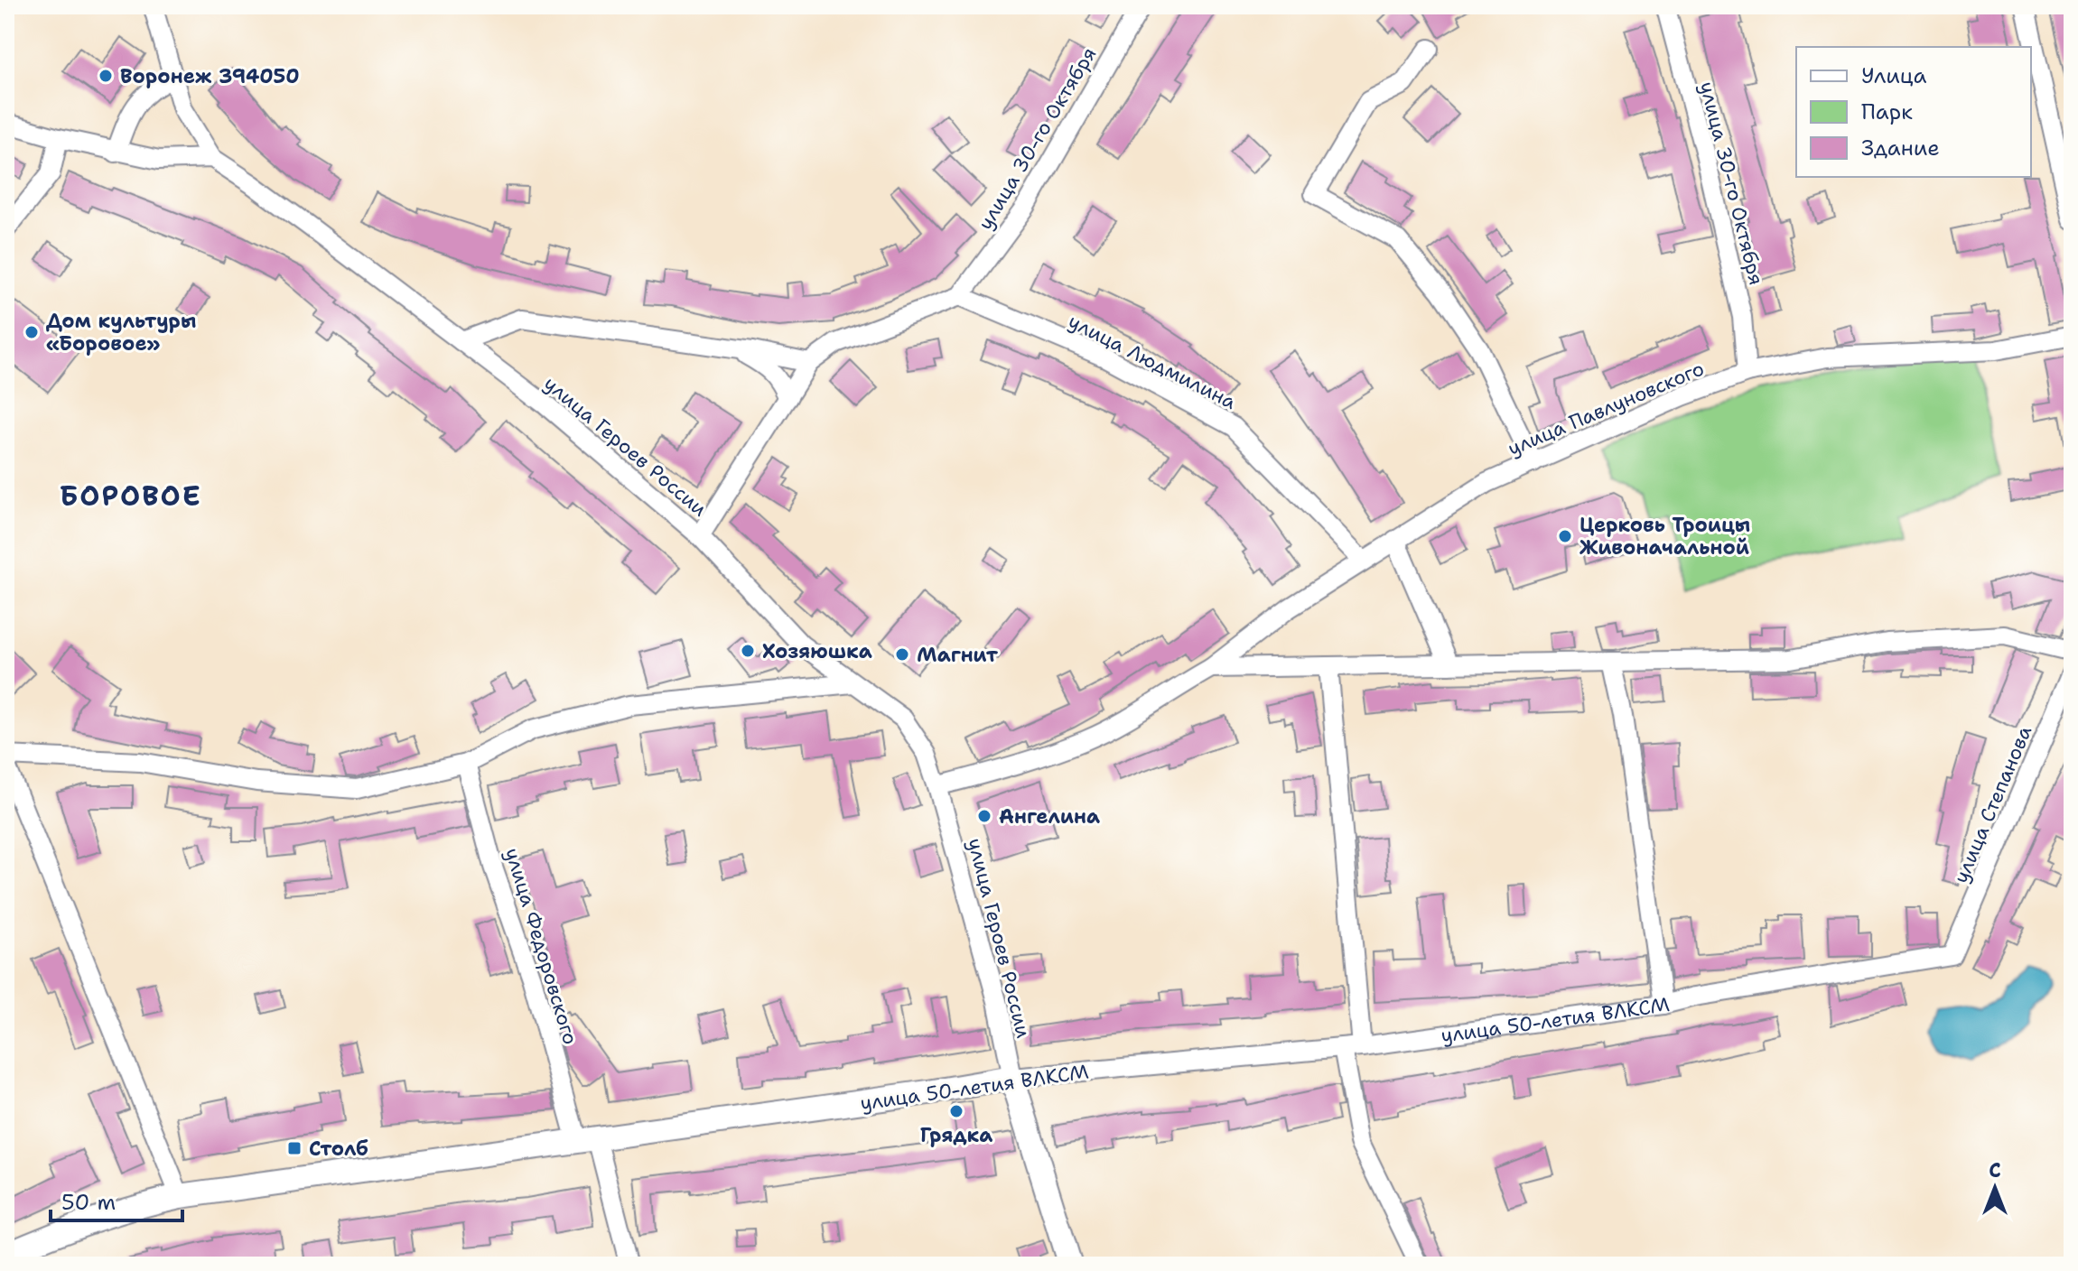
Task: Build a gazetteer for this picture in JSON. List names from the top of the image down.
{
  "streets": {
    "street": [
      "улица 30-го Октября",
      "улица Людмилина",
      "улица Павлуновского",
      "улица Героев России",
      "улица Степанова",
      "улица Федоровского",
      "улица 50-летия ВЛКСМ"
    ]
  },
  "crossings": [
    ["улица 30-го Октября", "улица Людмилина"],
    ["улица 30-го Октября", "улица Павлуновского"],
    ["улица Людмилина", "улица Павлуновского"],
    ["улица Павлуновского", "улица Героев России"],
    ["улица Героев России", "улица 50-летия ВЛКСМ"],
    ["улица Степанова", "улица 50-летия ВЛКСМ"],
    ["улица Федоровского", "улица 50-летия ВЛКСМ"]
  ],
  "districts": ["БОРОВОЕ"],
  "places": {
    "other": [
      "Воронеж 394050",
      "Дом культуры «Боровое»",
      "Церковь Троицы Живоначальной",
      "Хозяюшка",
      "Магнит",
      "Ангелина",
      "Грядка"
    ],
    "transit": ["Столб"]
  },
  "legend": ["Улица", "Парк", "Здание"],
  "scale_bar": "50 m",
  "north": "top"
}
